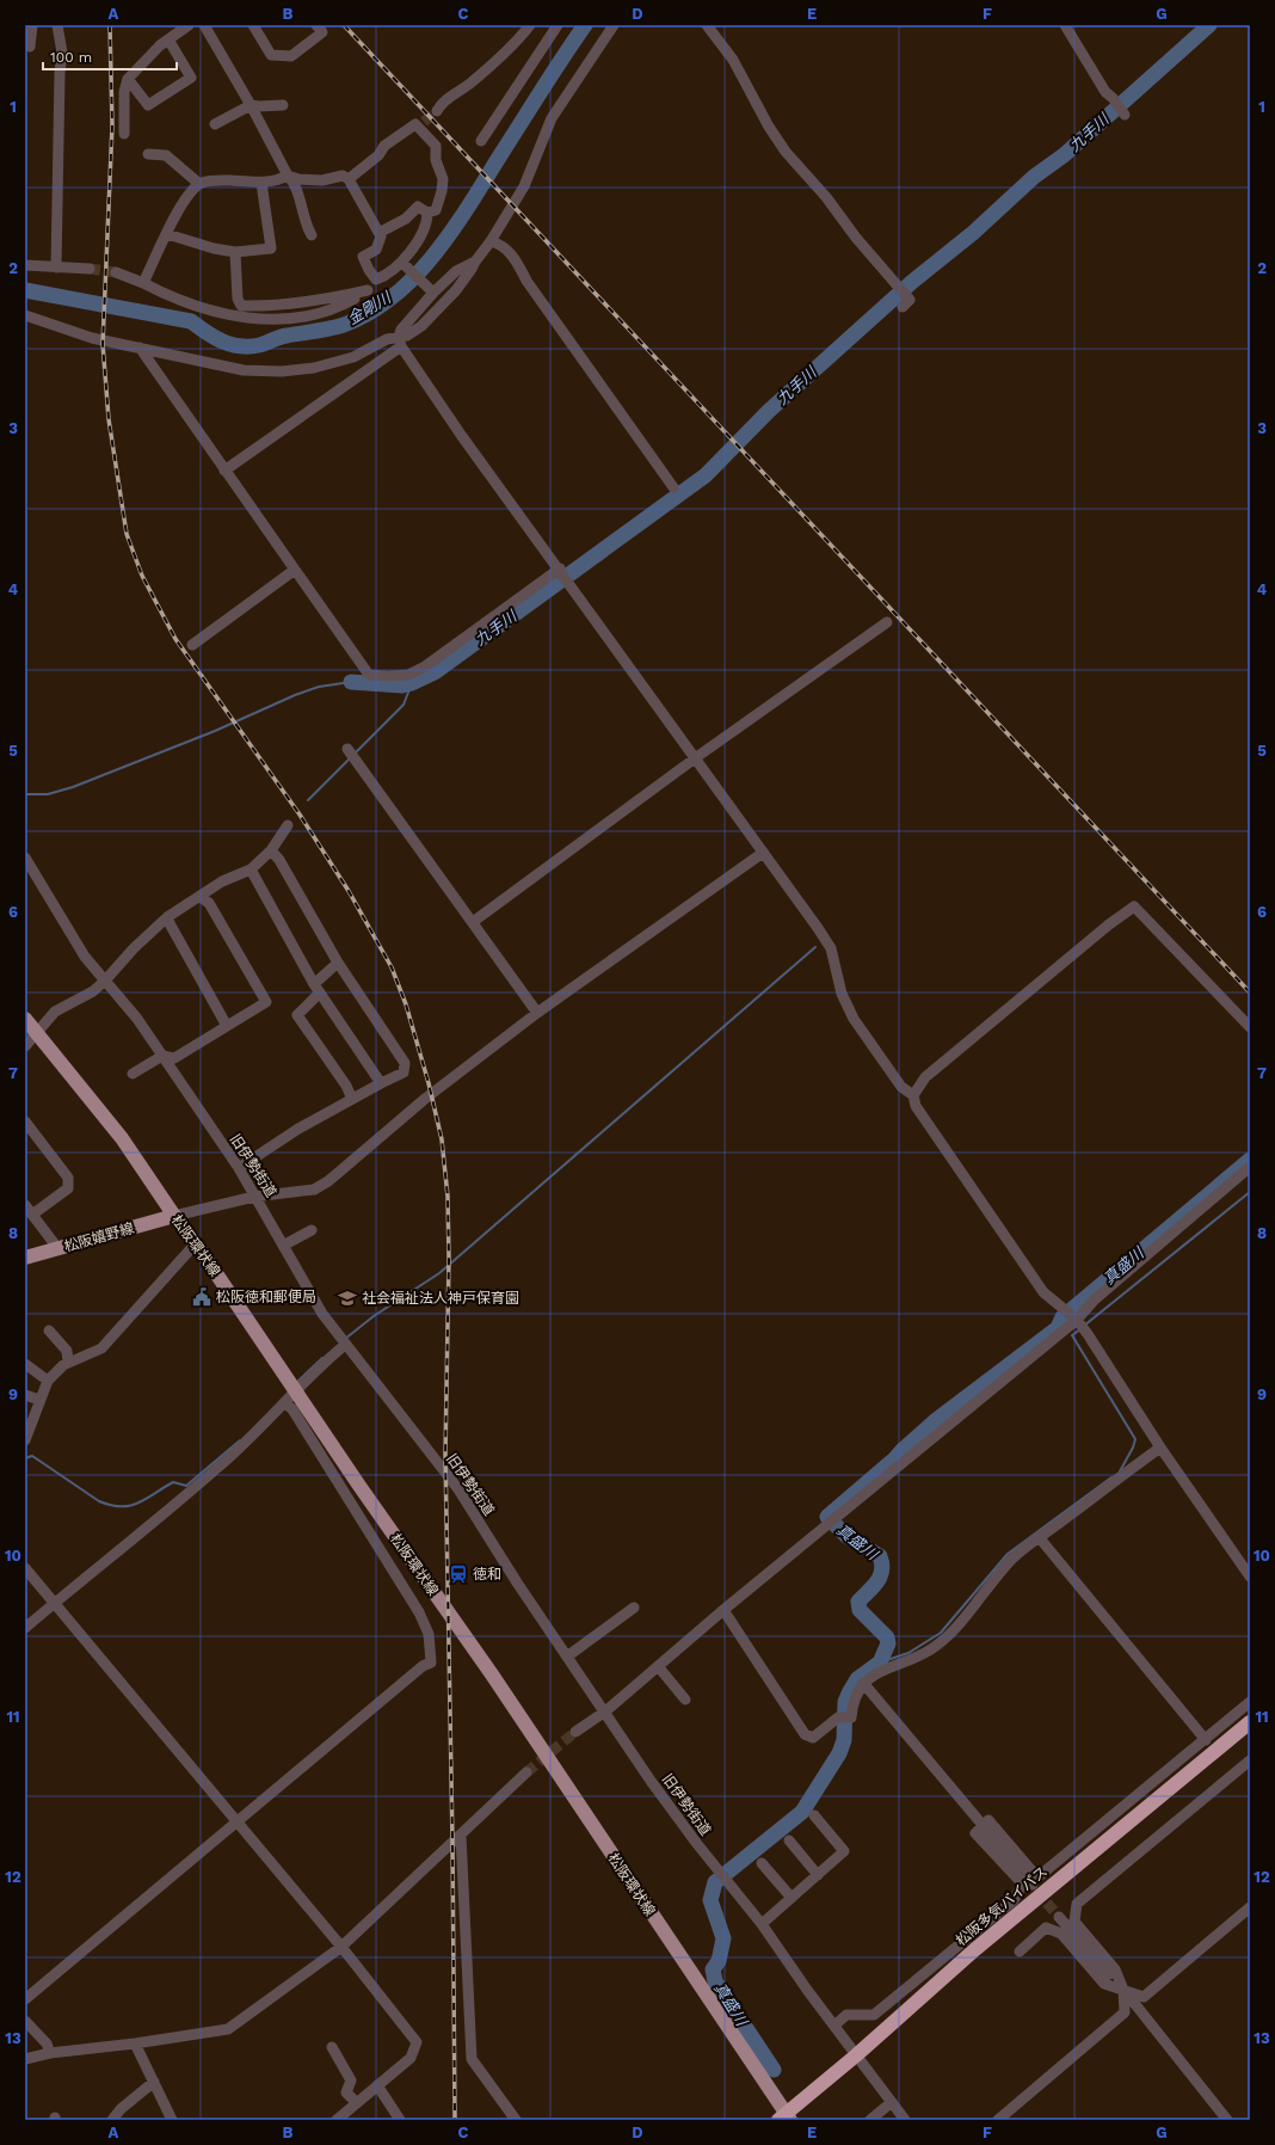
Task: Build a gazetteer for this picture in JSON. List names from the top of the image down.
{
  "streets": {
    "highway": ["松阪多気バイパス"],
    "main road": ["松阪嬉野線", "松阪環状線"],
    "street": ["旧伊勢街道"]
  },
  "crossings": [
    ["旧伊勢街道", "松阪多気バイパス"],
    ["松阪嬉野線", "松阪環状線"],
    ["松阪環状線", "松阪多気バイパス"]
  ],
  "water": ["九手川", "金剛川", "真盛川"],
  "places": {
    "public building": ["松阪徳和郵便局"],
    "school or university": ["社会福祉法人神戸保育園"],
    "station": ["徳和"]
  },
  "scale_bar": "100 m",
  "grid": {
    "columns": [
      "A",
      "B",
      "C",
      "D",
      "E",
      "F",
      "G"
    ],
    "rows": [
      "1",
      "2",
      "3",
      "4",
      "5",
      "6",
      "7",
      "8",
      "9",
      "10",
      "11",
      "12",
      "13"
    ]
  }
}
